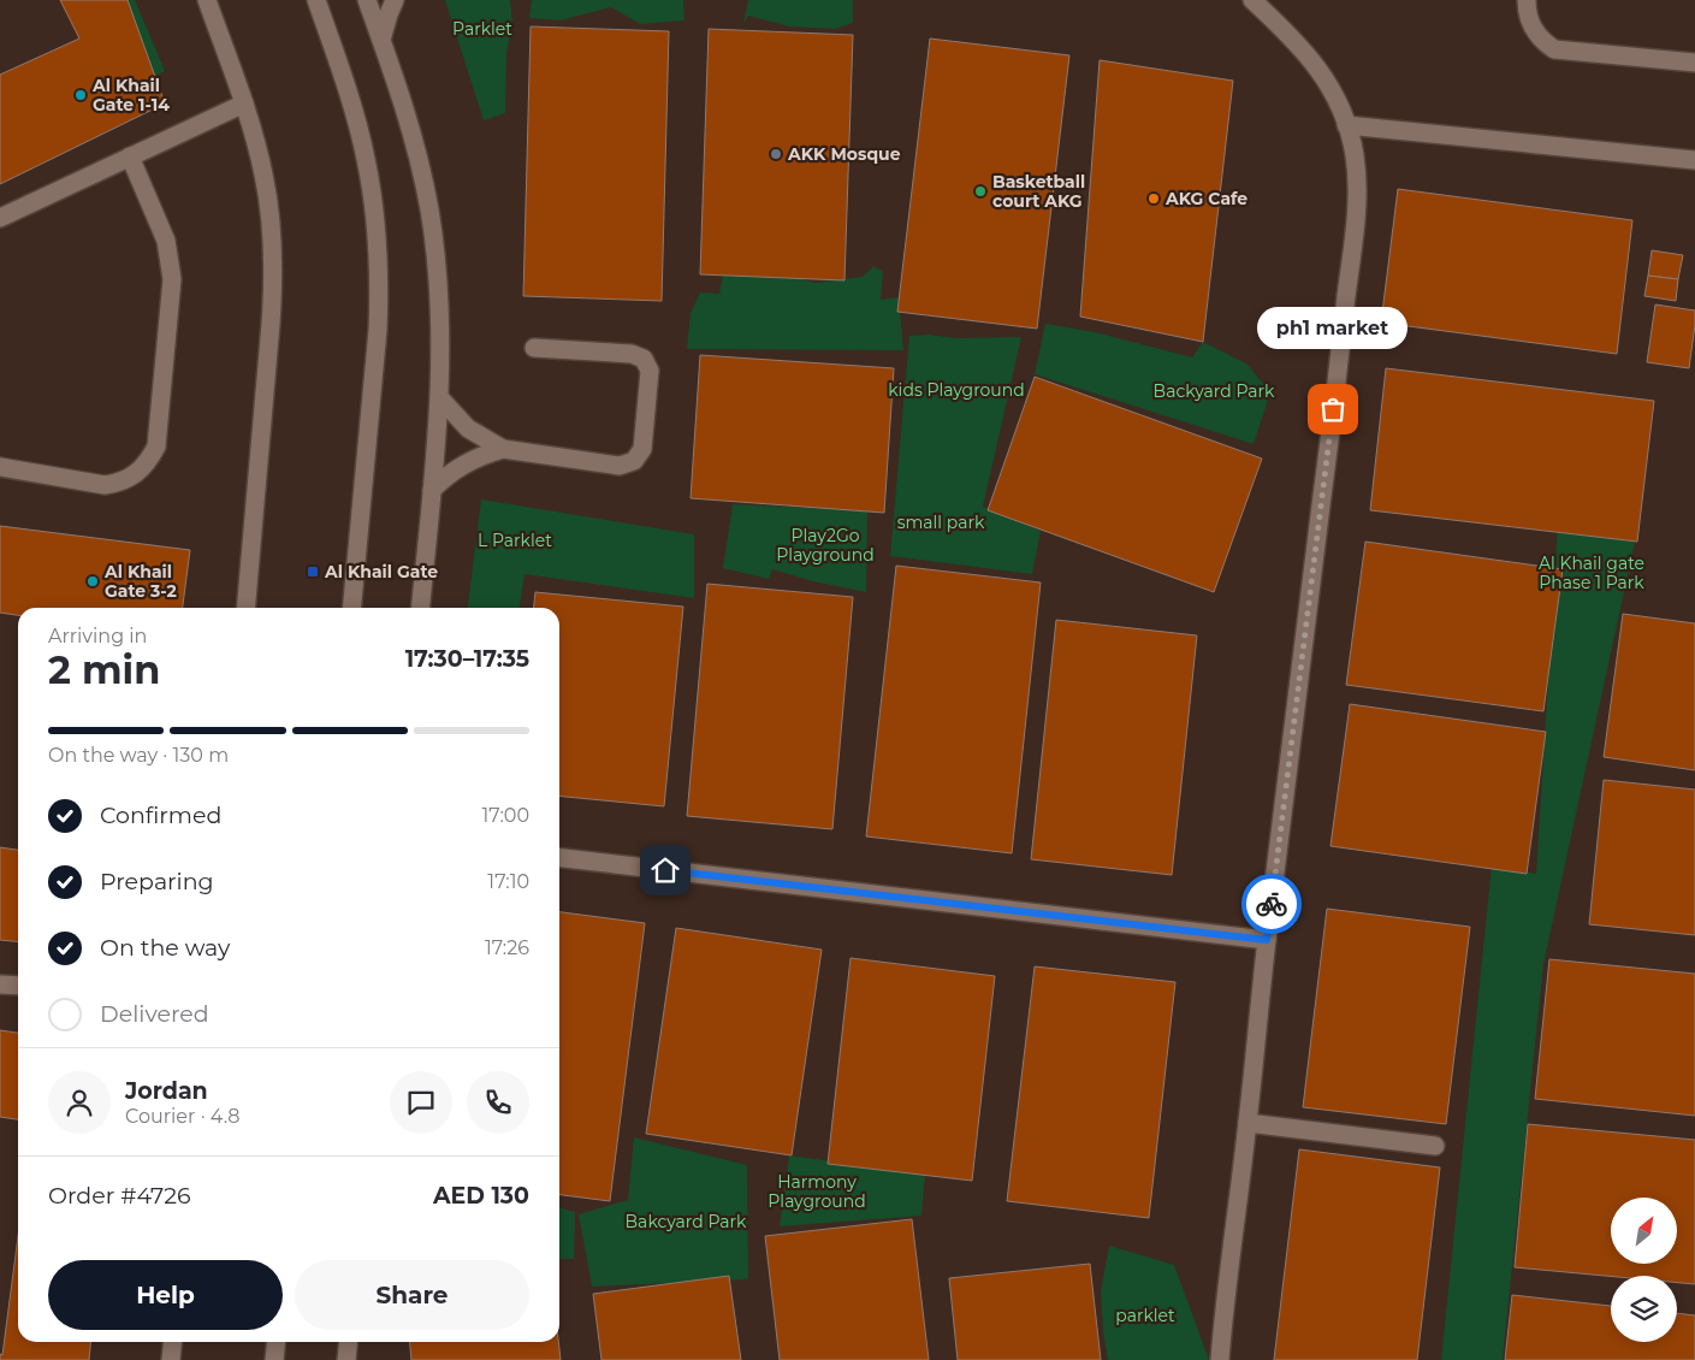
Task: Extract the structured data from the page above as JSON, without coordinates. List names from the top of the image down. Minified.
{"parks":["Parklet","kids Playground","Backyard Park","small park","Play2Go Playground","L Parklet","Al Khail gate Phase 1 Park","Harmony Playground","Bakcyard Park","parklet"],"places":{"other":["Al Khail Gate 1-14","AKK Mosque","Basketball court AKG","AKG Cafe","ph1 market","Al Khail Gate 3-2"],"transit":["Al Khail Gate"]},"north":"top right","page":{"bubble":"ph1 market","heading":["2 min","Arriving in","17:30–17:35"],"panel":["Jordan","Courier · 4.8","Order #4726","AED 130"],"bar":"On the way · 130 m","list":[["Confirmed","17:00"],["Preparing","17:10"],["On the way","17:26"],"Delivered"],"buttons":["Help","Share"]}}
